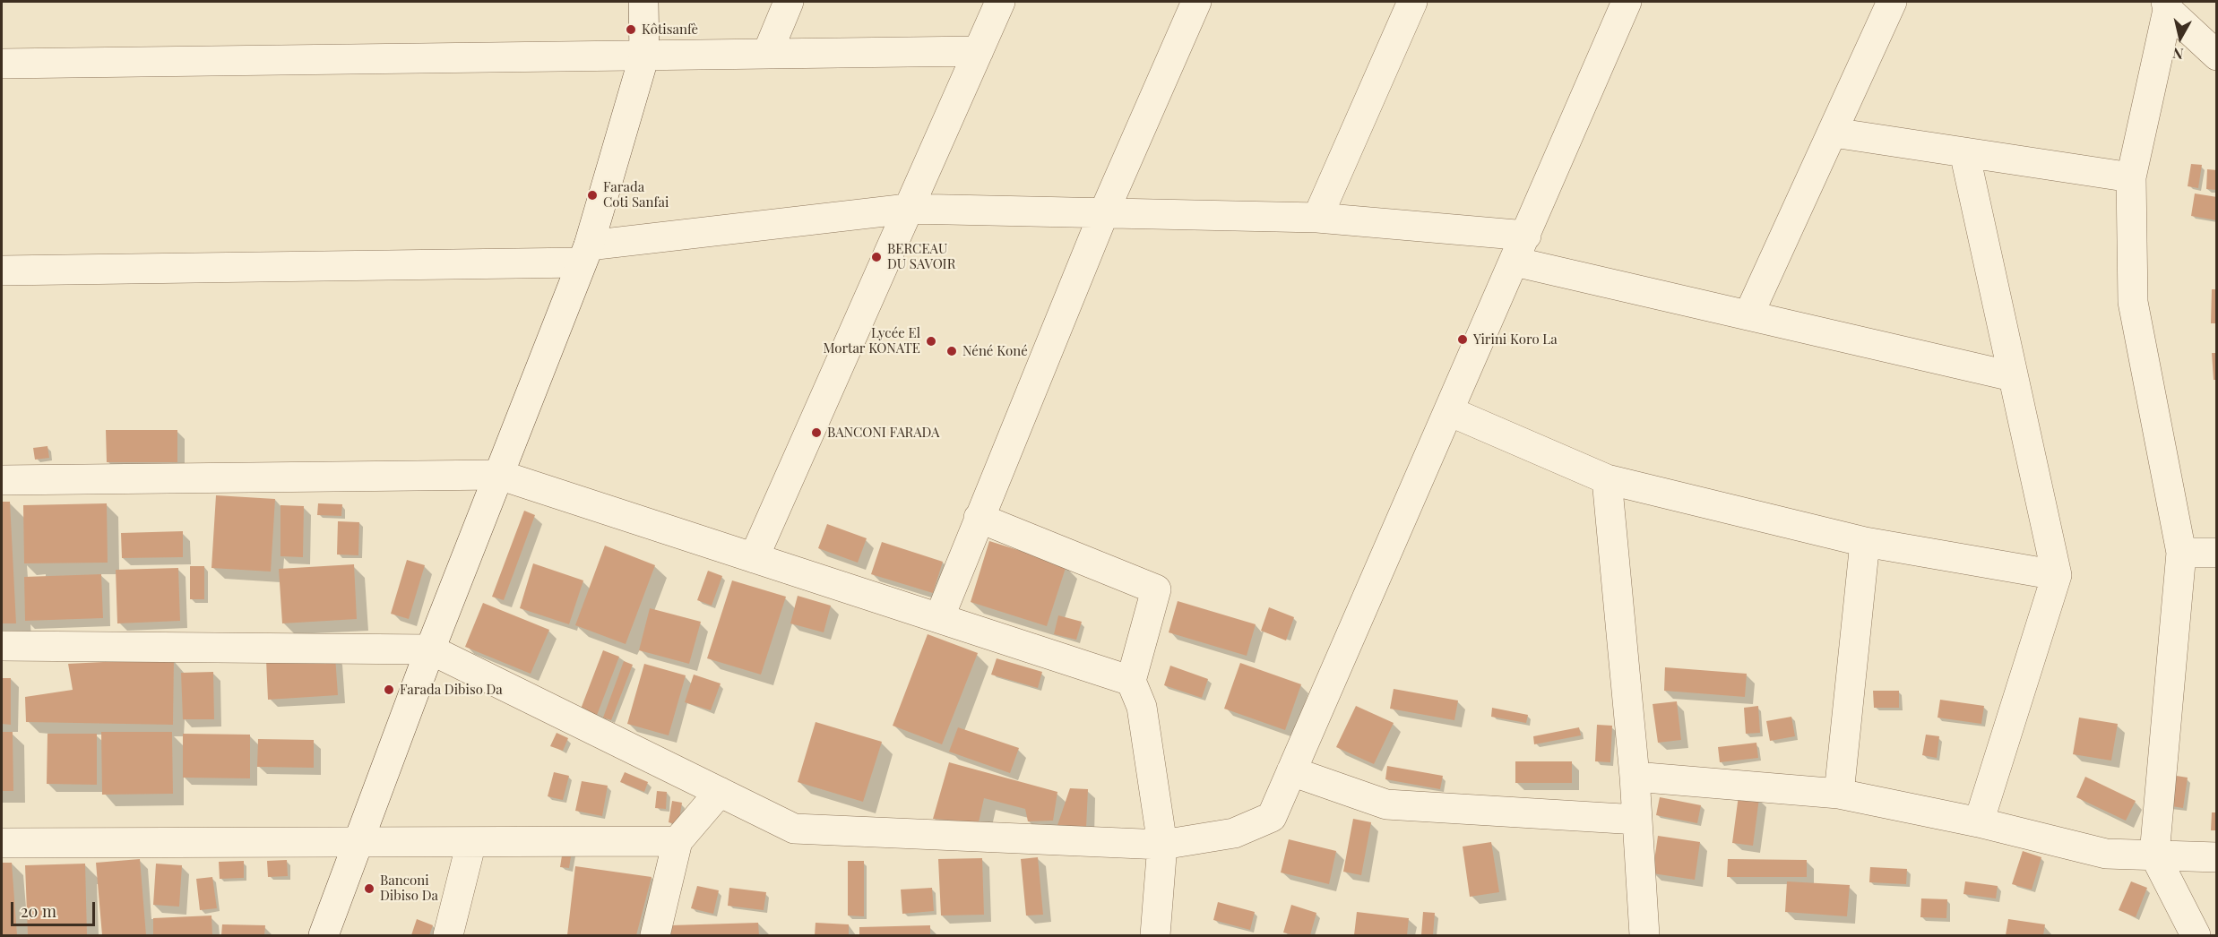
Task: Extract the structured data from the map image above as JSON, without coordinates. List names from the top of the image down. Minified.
{"places":["Kôtisanfè","Farada Coti Sanfai","BERCEAU DU SAVOIR","Yirini Koro La","Lycée El Mortar KONATE","Néné Koné","BANCONI FARADA","Farada Dibiso Da","Banconi Dibiso Da"],"scale_bar":"20 m","north":"bottom"}
